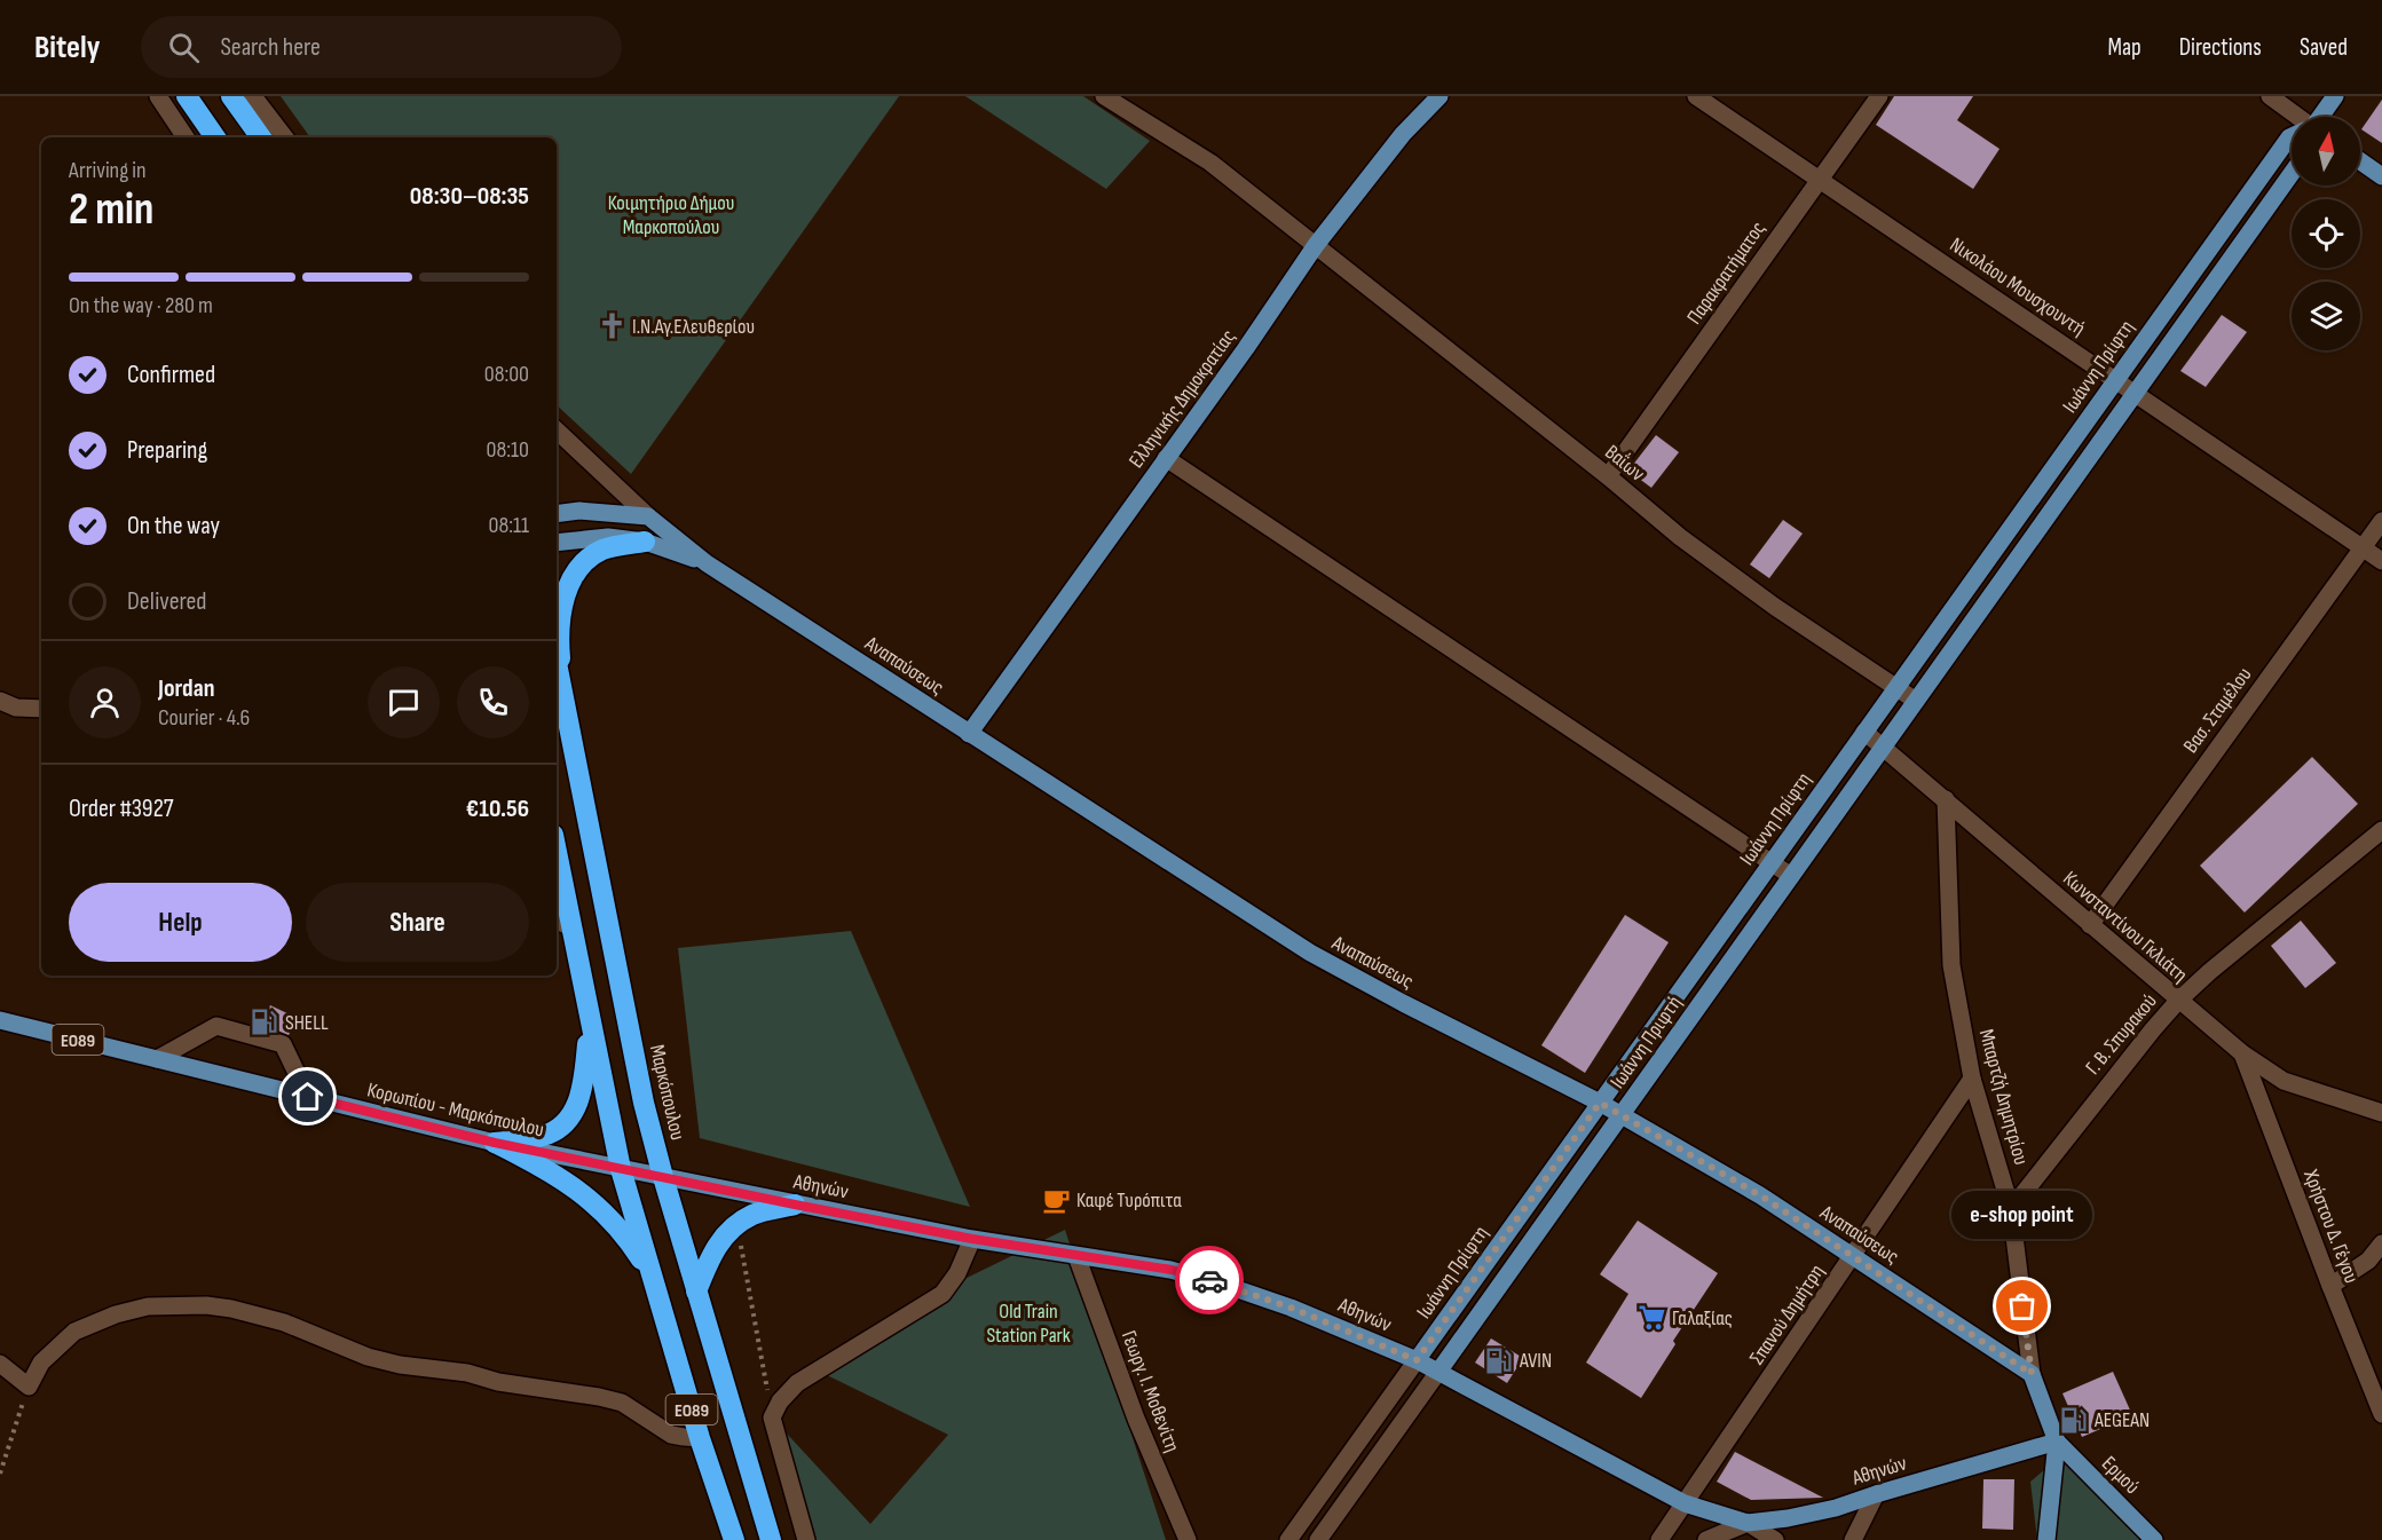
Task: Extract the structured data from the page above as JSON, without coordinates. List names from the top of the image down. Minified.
{"streets":{"highway":["ΕΟ89","Μαρκόπουλου"],"main road":["Ιωάννη Πρίφτη","Ελληνικής Δημοκρατίας","Αναπαύσεως","Ιωάννη Πριφτή","Μπαρτζή Δημητρίου","Κορωπίου - Μαρκόπουλου","Αθηνών","Ερμού"],"street":["Παρακρατήματος","Νικολάου Μουσχουντή","Βαΐων","Βασ. Σταμέλου","Κωνσταντίνου Γκλιάτη","Γ. Β. Σπυρακού","Χρήστου Δ. Γέγου","Σπανού Δημήτρη","Γεωργ. Ι. Μοθενίτη"]},"crossings":[["Παρακρατήματος","Νικολάου Μουσχουντή"],["Παρακρατήματος","Βαΐων"],["Νικολάου Μουσχουντή","Ιωάννη Πρίφτη"],["Νικολάου Μουσχουντή","Βασ. Σταμέλου"],["Ιωάννη Πρίφτη","Βαΐων"],["Ιωάννη Πρίφτη","Αναπαύσεως"],["Ιωάννη Πρίφτη","Κωνσταντίνου Γκλιάτη"],["Ιωάννη Πρίφτη","Αθηνών"],["Ελληνικής Δημοκρατίας","Βαΐων"],["Ελληνικής Δημοκρατίας","Αναπαύσεως"],["Αναπαύσεως","Ιωάννη Πριφτή"],["Αναπαύσεως","Μπαρτζή Δημητρίου"],["Αναπαύσεως","Σπανού Δημήτρη"],["Βασ. Σταμέλου","Κωνσταντίνου Γκλιάτη"],["Κωνσταντίνου Γκλιάτη","Γ. Β. Σπυρακού"],["Κωνσταντίνου Γκλιάτη","Μπαρτζή Δημητρίου"],["Κωνσταντίνου Γκλιάτη","Χρήστου Δ. Γέγου"],["Γ. Β. Σπυρακού","Μπαρτζή Δημητρίου"],["ΕΟ89","Κορωπίου - Μαρκόπουλου"],["Μαρκόπουλου","Κορωπίου - Μαρκόπουλου"],["Μαρκόπουλου","Αθηνών"],["Μπαρτζή Δημητρίου","Αθηνών"],["Μπαρτζή Δημητρίου","Σπανού Δημήτρη"],["Μπαρτζή Δημητρίου","Ερμού"],["Κορωπίου - Μαρκόπουλου","Αθηνών"],["Αθηνών","Σπανού Δημήτρη"],["Αθηνών","Γεωργ. Ι. Μοθενίτη"],["Αθηνών","Ερμού"]],"parks":["Κοιμητήριο Δήμου Μαρκοπούλου","Old Train Station Park"],"places":{"church":["Ι.Ν.Αγ.Ελευθερίου"],"fuel station":["SHELL","AVIN","AEGEAN"],"cafe":["Καφέ Τυρóπιτα"],"other":["e-shop point"],"supermarket":["Γαλαξίας"]},"north":"top","page":{"header":"Bitely","search":"Search here","nav":["Map","Directions","Saved"],"heading":["2 min","Arriving in","08:30–08:35"],"panel":["Jordan","Courier · 4.6","Order #3927","€10.56"],"bar":"On the way · 280 m","list":[["Confirmed","08:00"],["Preparing","08:10"],["On the way","08:11"],"Delivered"],"buttons":["Help","Share"],"bubble":"e-shop point"}}
